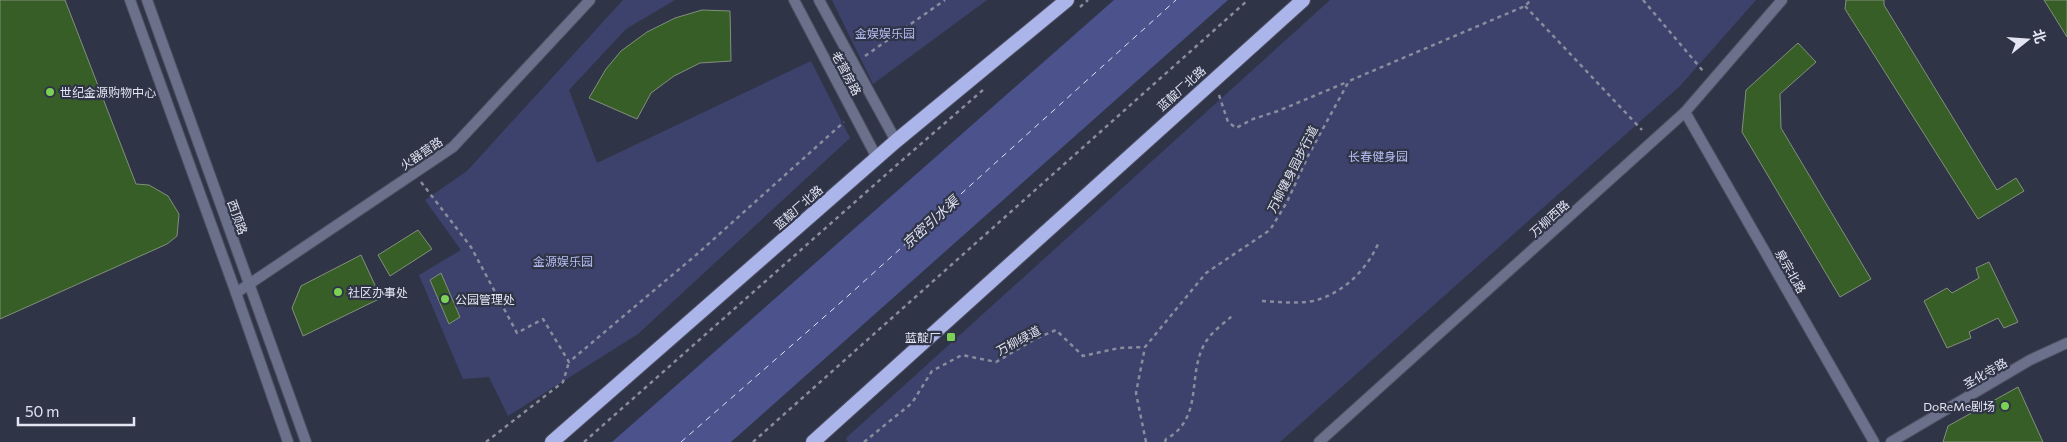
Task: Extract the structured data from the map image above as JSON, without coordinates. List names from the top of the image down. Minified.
{"streets":{"highway":["蓝靛厂北路"],"street":["老营房路","火器营路","西顶路","万柳西路","泉宗北路","圣化寺路"],"path":["万柳健身园步行道","万柳绿道"]},"crossings":[["老营房路","蓝靛厂北路"],["火器营路","西顶路"],["万柳健身园步行道","万柳绿道"],["万柳西路","泉宗北路"]],"water":["京密引水渠"],"parks":["金娱娱乐园","长春健身园","金源娱乐园"],"places":{"other":["世纪金源购物中心","社区办事处","公园管理处","DoReMe剧场"],"transit":["蓝靛厂"]},"scale_bar":"50 m","north":"right"}
